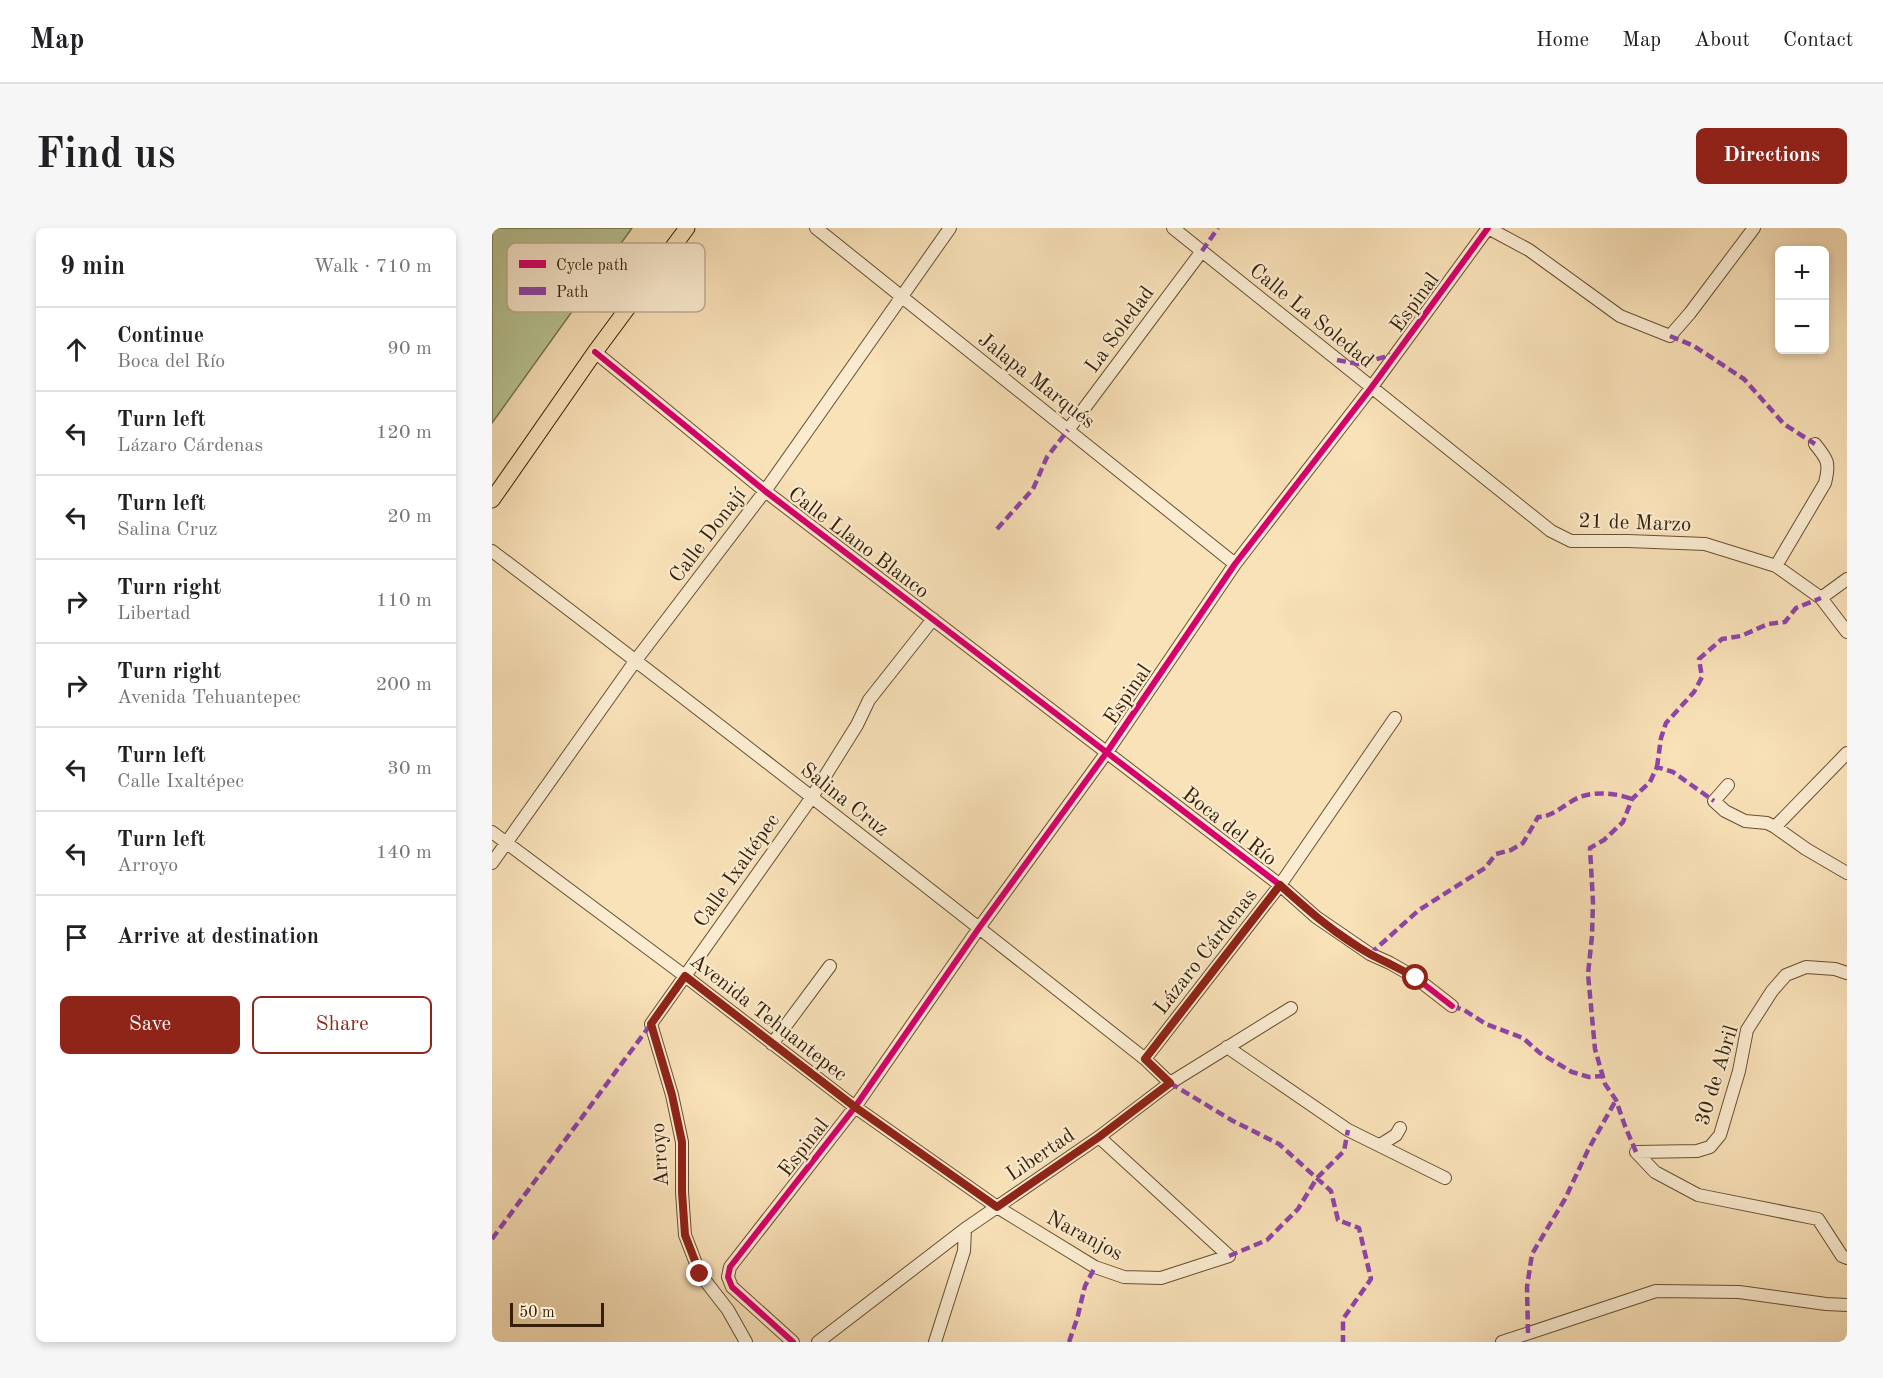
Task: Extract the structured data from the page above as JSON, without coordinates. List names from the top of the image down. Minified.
{"streets":{"street":["Espinal","Calle La Soledad","La Soledad","Jalapa Marqués","21 de Marzo","Calle Donají","Calle Llano Blanco","Salina Cruz","Boca del Río","Calle Ixaltépec","Lázaro Cárdenas","Avenida Tehuantepec","30 de Abril","Libertad","Arroyo","Naranjos"]},"crossings":[["Espinal","Calle La Soledad"],["Espinal","Jalapa Marqués"],["Espinal","21 de Marzo"],["Espinal","Calle Llano Blanco"],["Espinal","Salina Cruz"],["Espinal","Boca del Río"],["Espinal","Avenida Tehuantepec"],["Calle La Soledad","La Soledad"],["Calle La Soledad","21 de Marzo"],["La Soledad","Jalapa Marqués"],["Jalapa Marqués","Calle Donají"],["Calle Donají","Calle Llano Blanco"],["Calle Donají","Salina Cruz"],["Calle Donají","Avenida Tehuantepec"],["Calle Llano Blanco","Boca del Río"],["Calle Llano Blanco","Calle Ixaltépec"],["Salina Cruz","Calle Ixaltépec"],["Salina Cruz","Lázaro Cárdenas"],["Salina Cruz","Libertad"],["Boca del Río","Lázaro Cárdenas"],["Calle Ixaltépec","Avenida Tehuantepec"],["Calle Ixaltépec","Arroyo"],["Avenida Tehuantepec","Libertad"],["Avenida Tehuantepec","Naranjos"],["Libertad","Naranjos"]],"legend":["Cycle path","Path"],"scale_bar":"50 m","page":{"header":"Map","nav":["Home","Map","About","Contact"],"buttons":["Directions",["Save","Share"]],"title":"Find us","heading":["9 min","Walk · 710 m"],"map_buttons":["+","−"],"list":[["Continue","Boca del Río","90 m"],["Turn left","Lázaro Cárdenas","120 m"],["Turn left","Salina Cruz","20 m"],["Turn right","Libertad","110 m"],["Turn right","Avenida Tehuantepec","200 m"],["Turn left","Calle Ixaltépec","30 m"],["Turn left","Arroyo","140 m"],"Arrive at destination"],"scale":"50 m"}}
